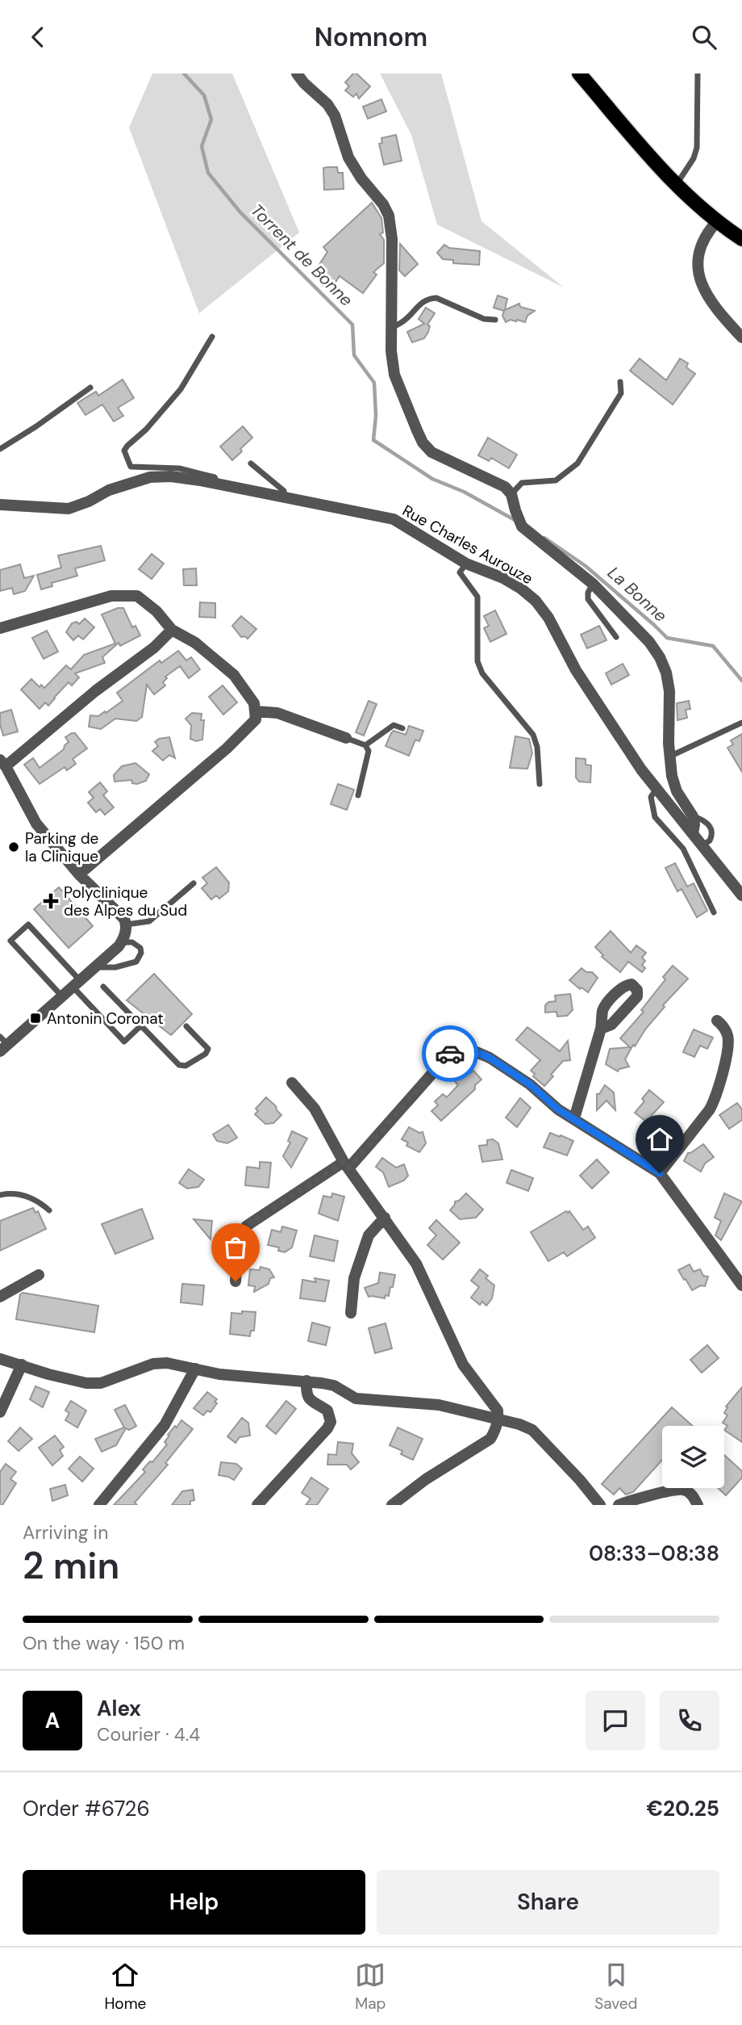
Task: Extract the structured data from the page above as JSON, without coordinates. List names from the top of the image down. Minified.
{"streets":{"street":["Rue Charles Aurouze"]},"water":["Torrent de Bonne","La Bonne"],"places":{"other":["Parking de la Clinique"],"health":["Polyclinique des Alpes du Sud"],"transit":["Antonin Coronat"]},"page":{"header":"Nomnom","heading":["2 min","Arriving in","08:33–08:38"],"panel":["Alex","Courier · 4.4","Order #6726","€20.25"],"bar":"On the way · 150 m","round":"A","buttons":["Help","Share"],"tabs":["Home","Map","Saved"]}}
